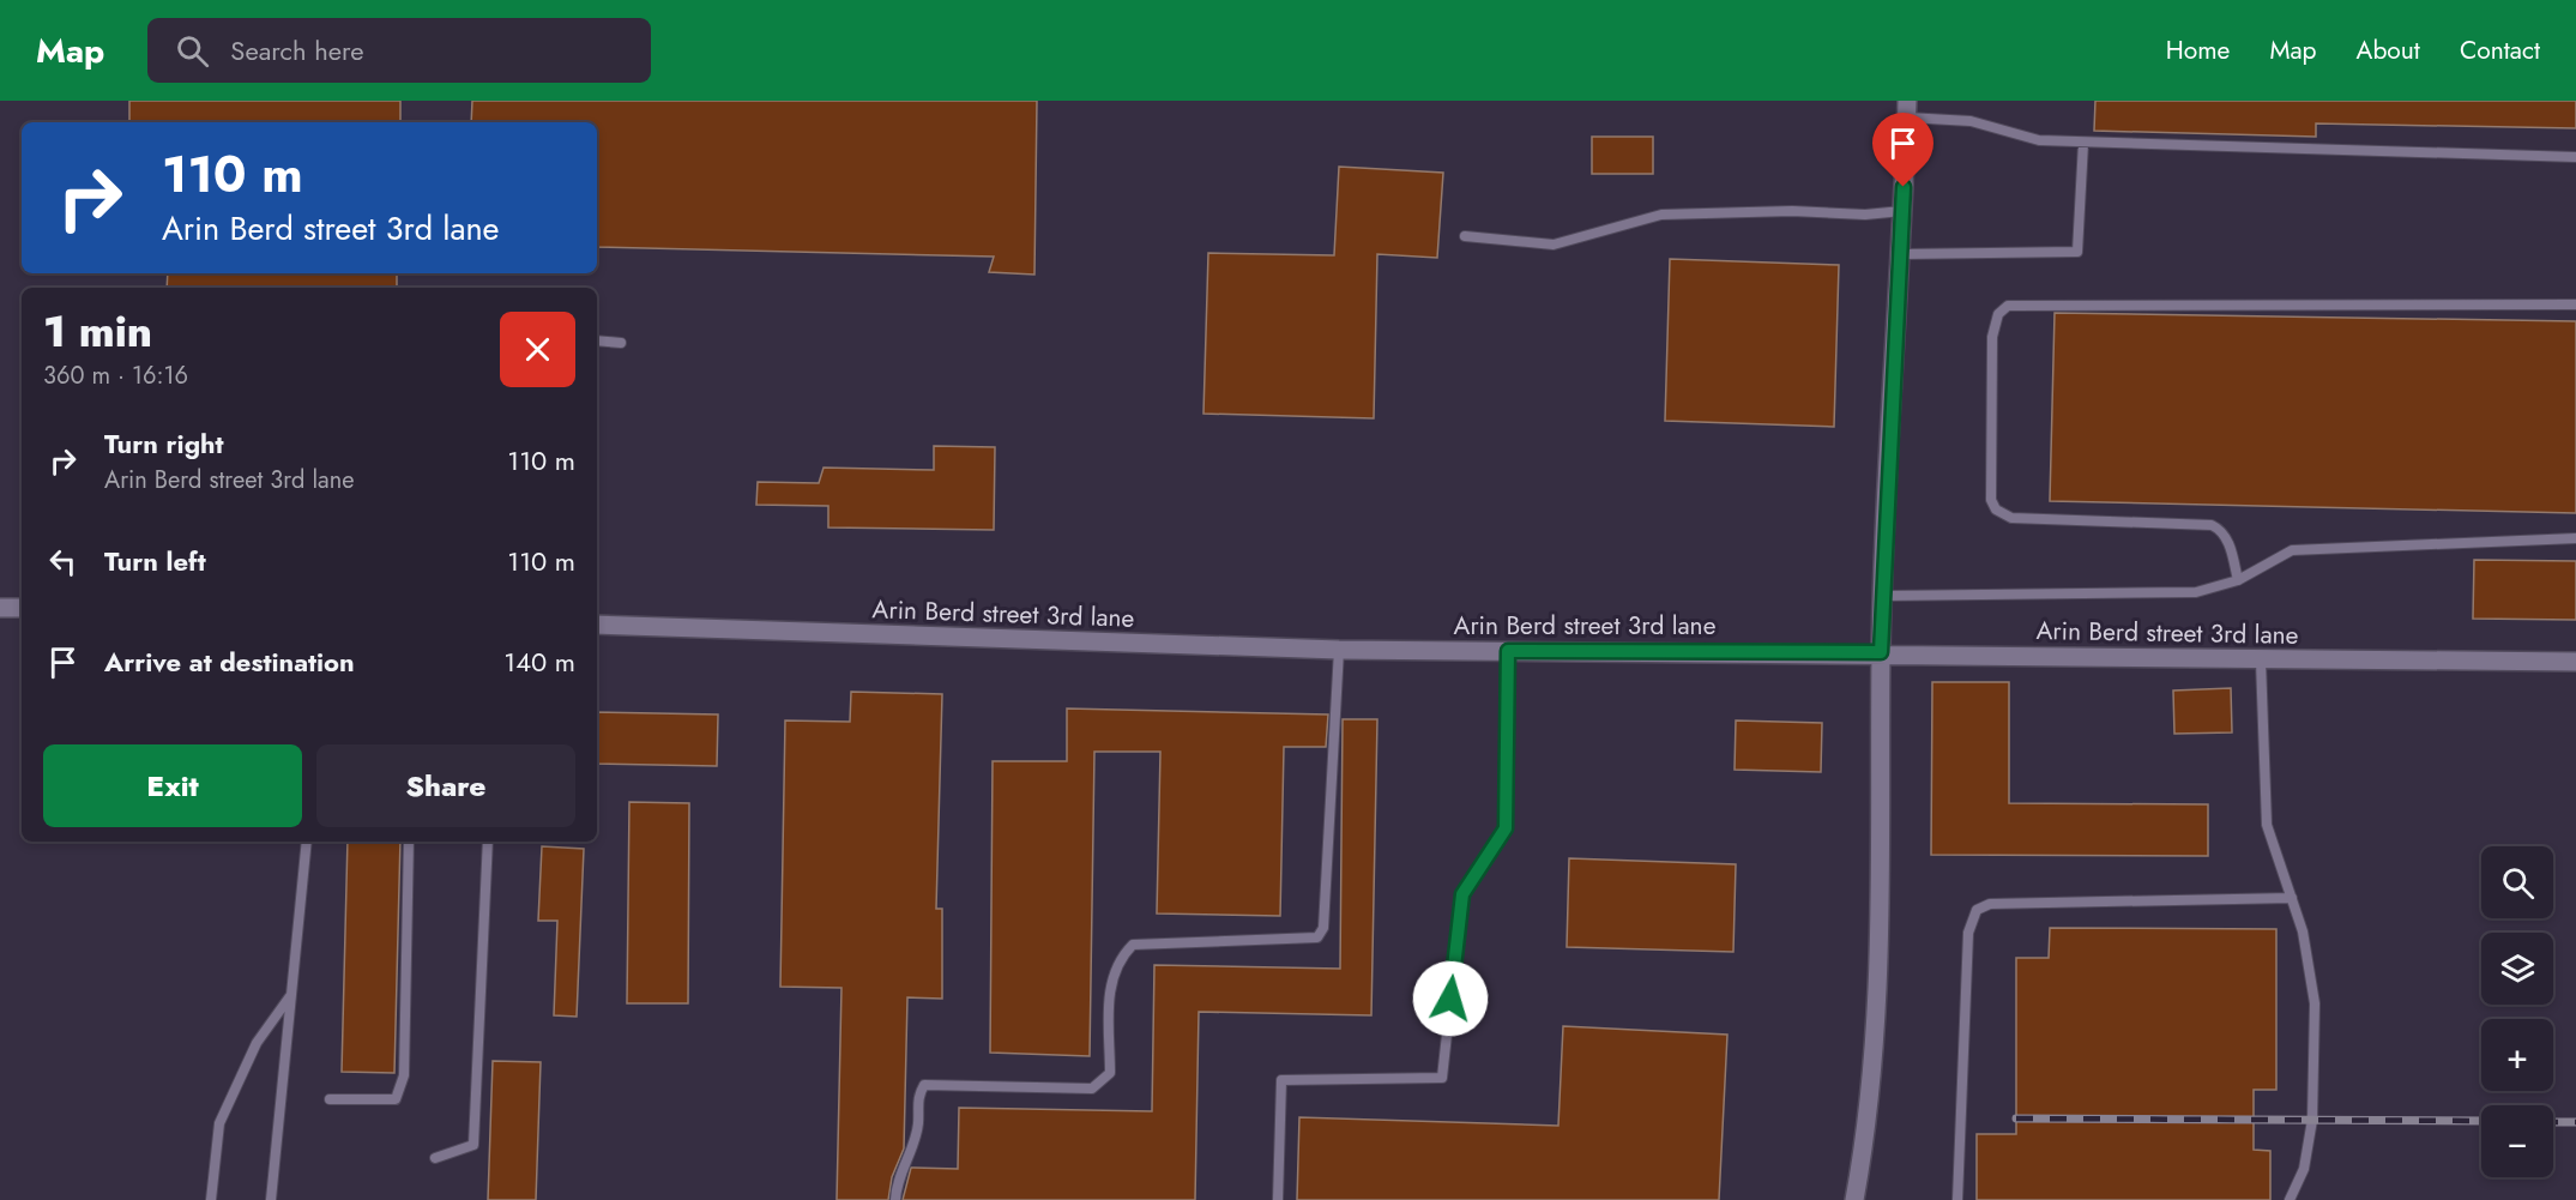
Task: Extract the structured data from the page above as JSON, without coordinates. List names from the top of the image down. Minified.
{"streets":{"street":["Arin Berd street 3rd lane"]},"page":{"header":"Map","search":"Search here","nav":["Home","Map","About","Contact"],"turn":["110 m","Arin Berd street 3rd lane"],"heading":["1 min","360 m · 16:16"],"list":[{"name":"Turn right","note":"Arin Berd street 3rd lane","value":"110 m"},{"name":"Turn left","value":"110 m"},{"name":"Arrive at destination","value":"140 m"}],"buttons":["Exit","Share"],"map_buttons":["+","−"]}}
